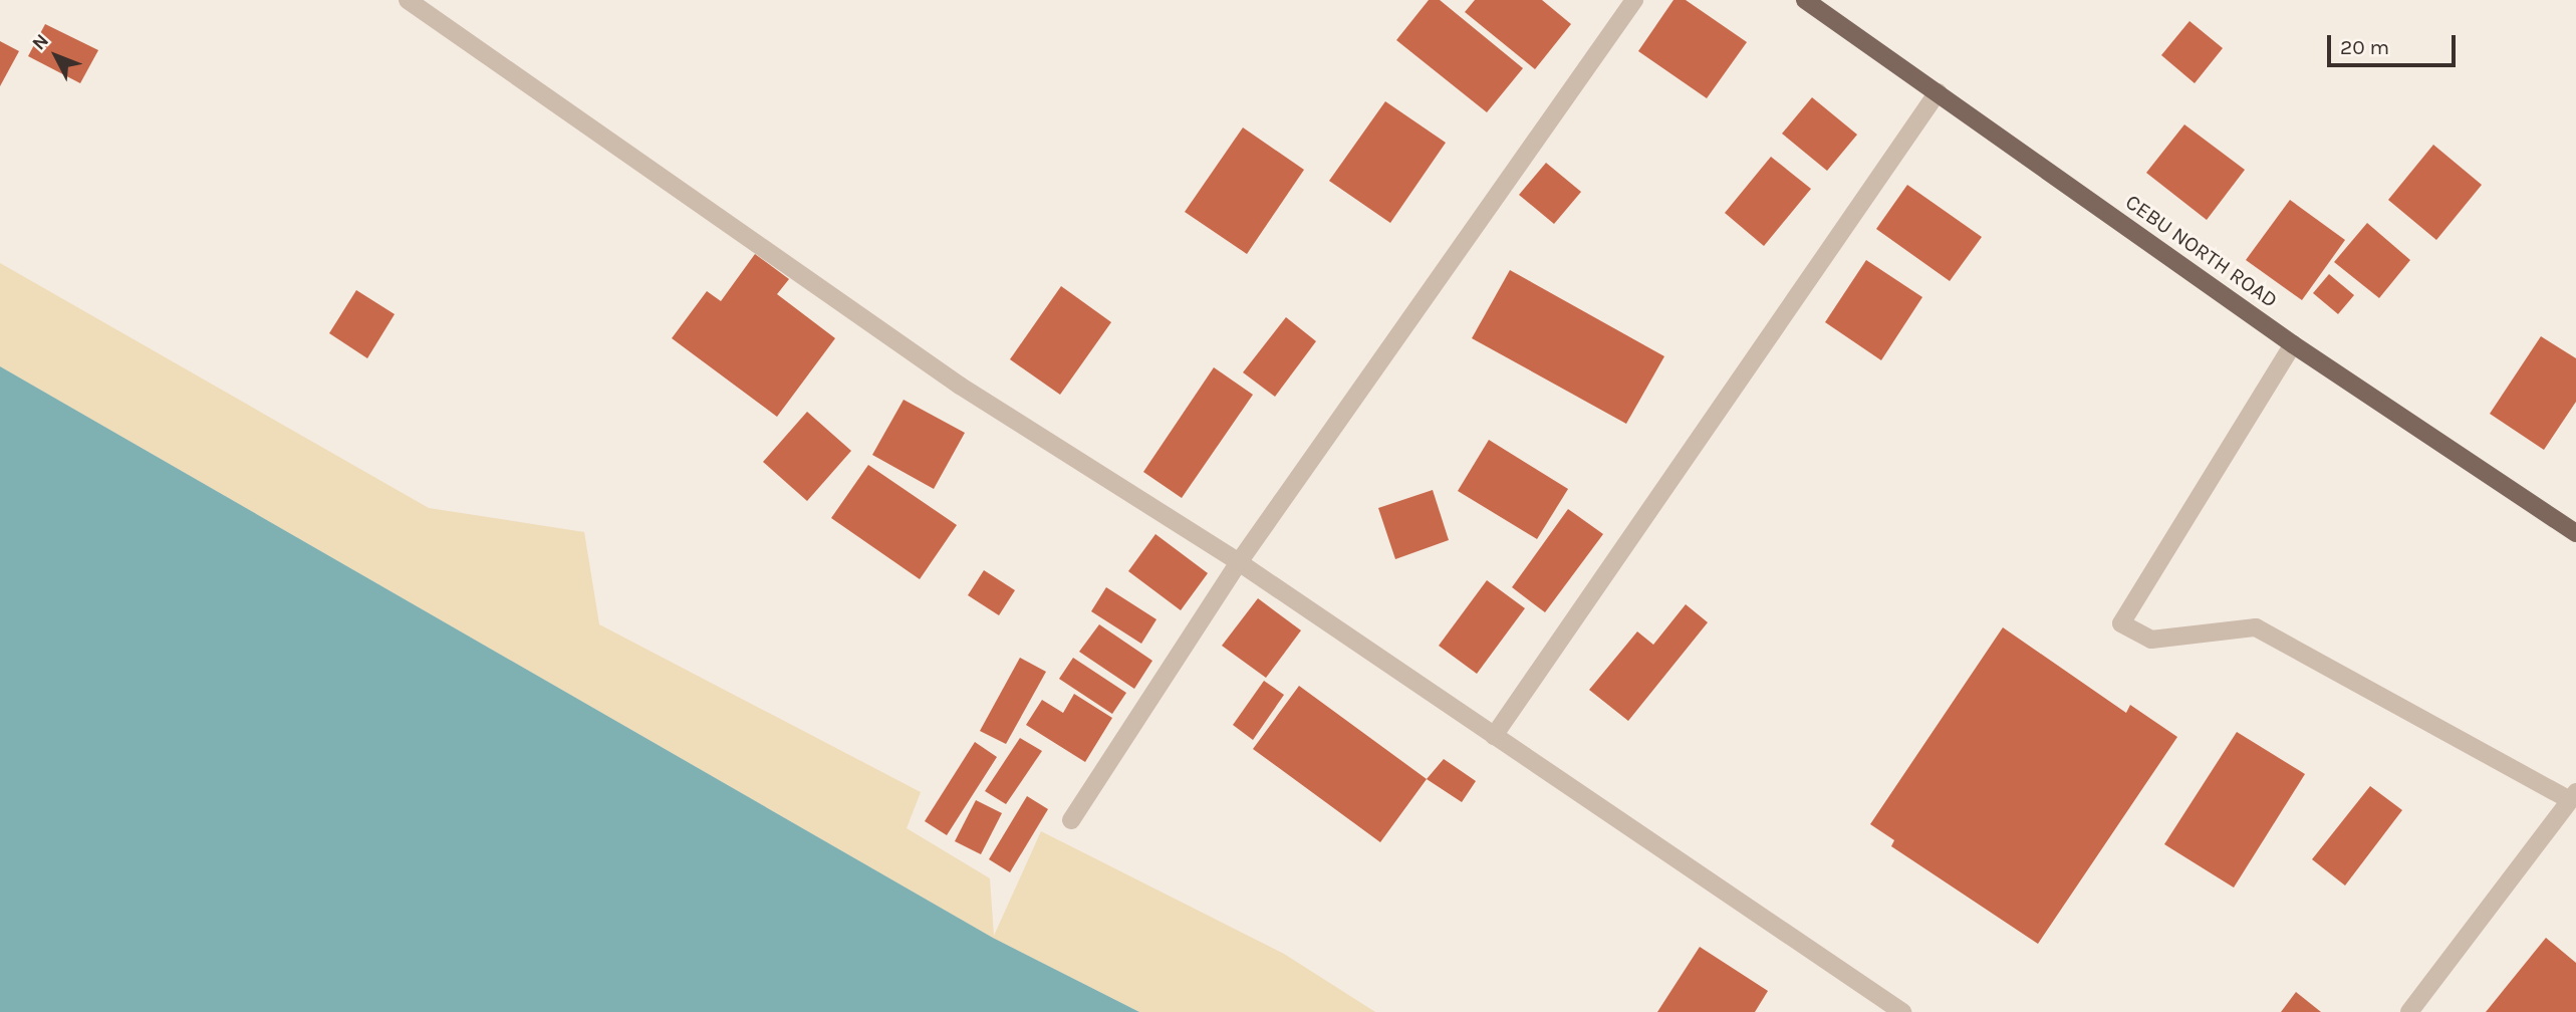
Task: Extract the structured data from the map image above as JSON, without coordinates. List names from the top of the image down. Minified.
{"streets":{"main road":["CEBU NORTH ROAD"]},"scale_bar":"20 m","north":"top left"}
